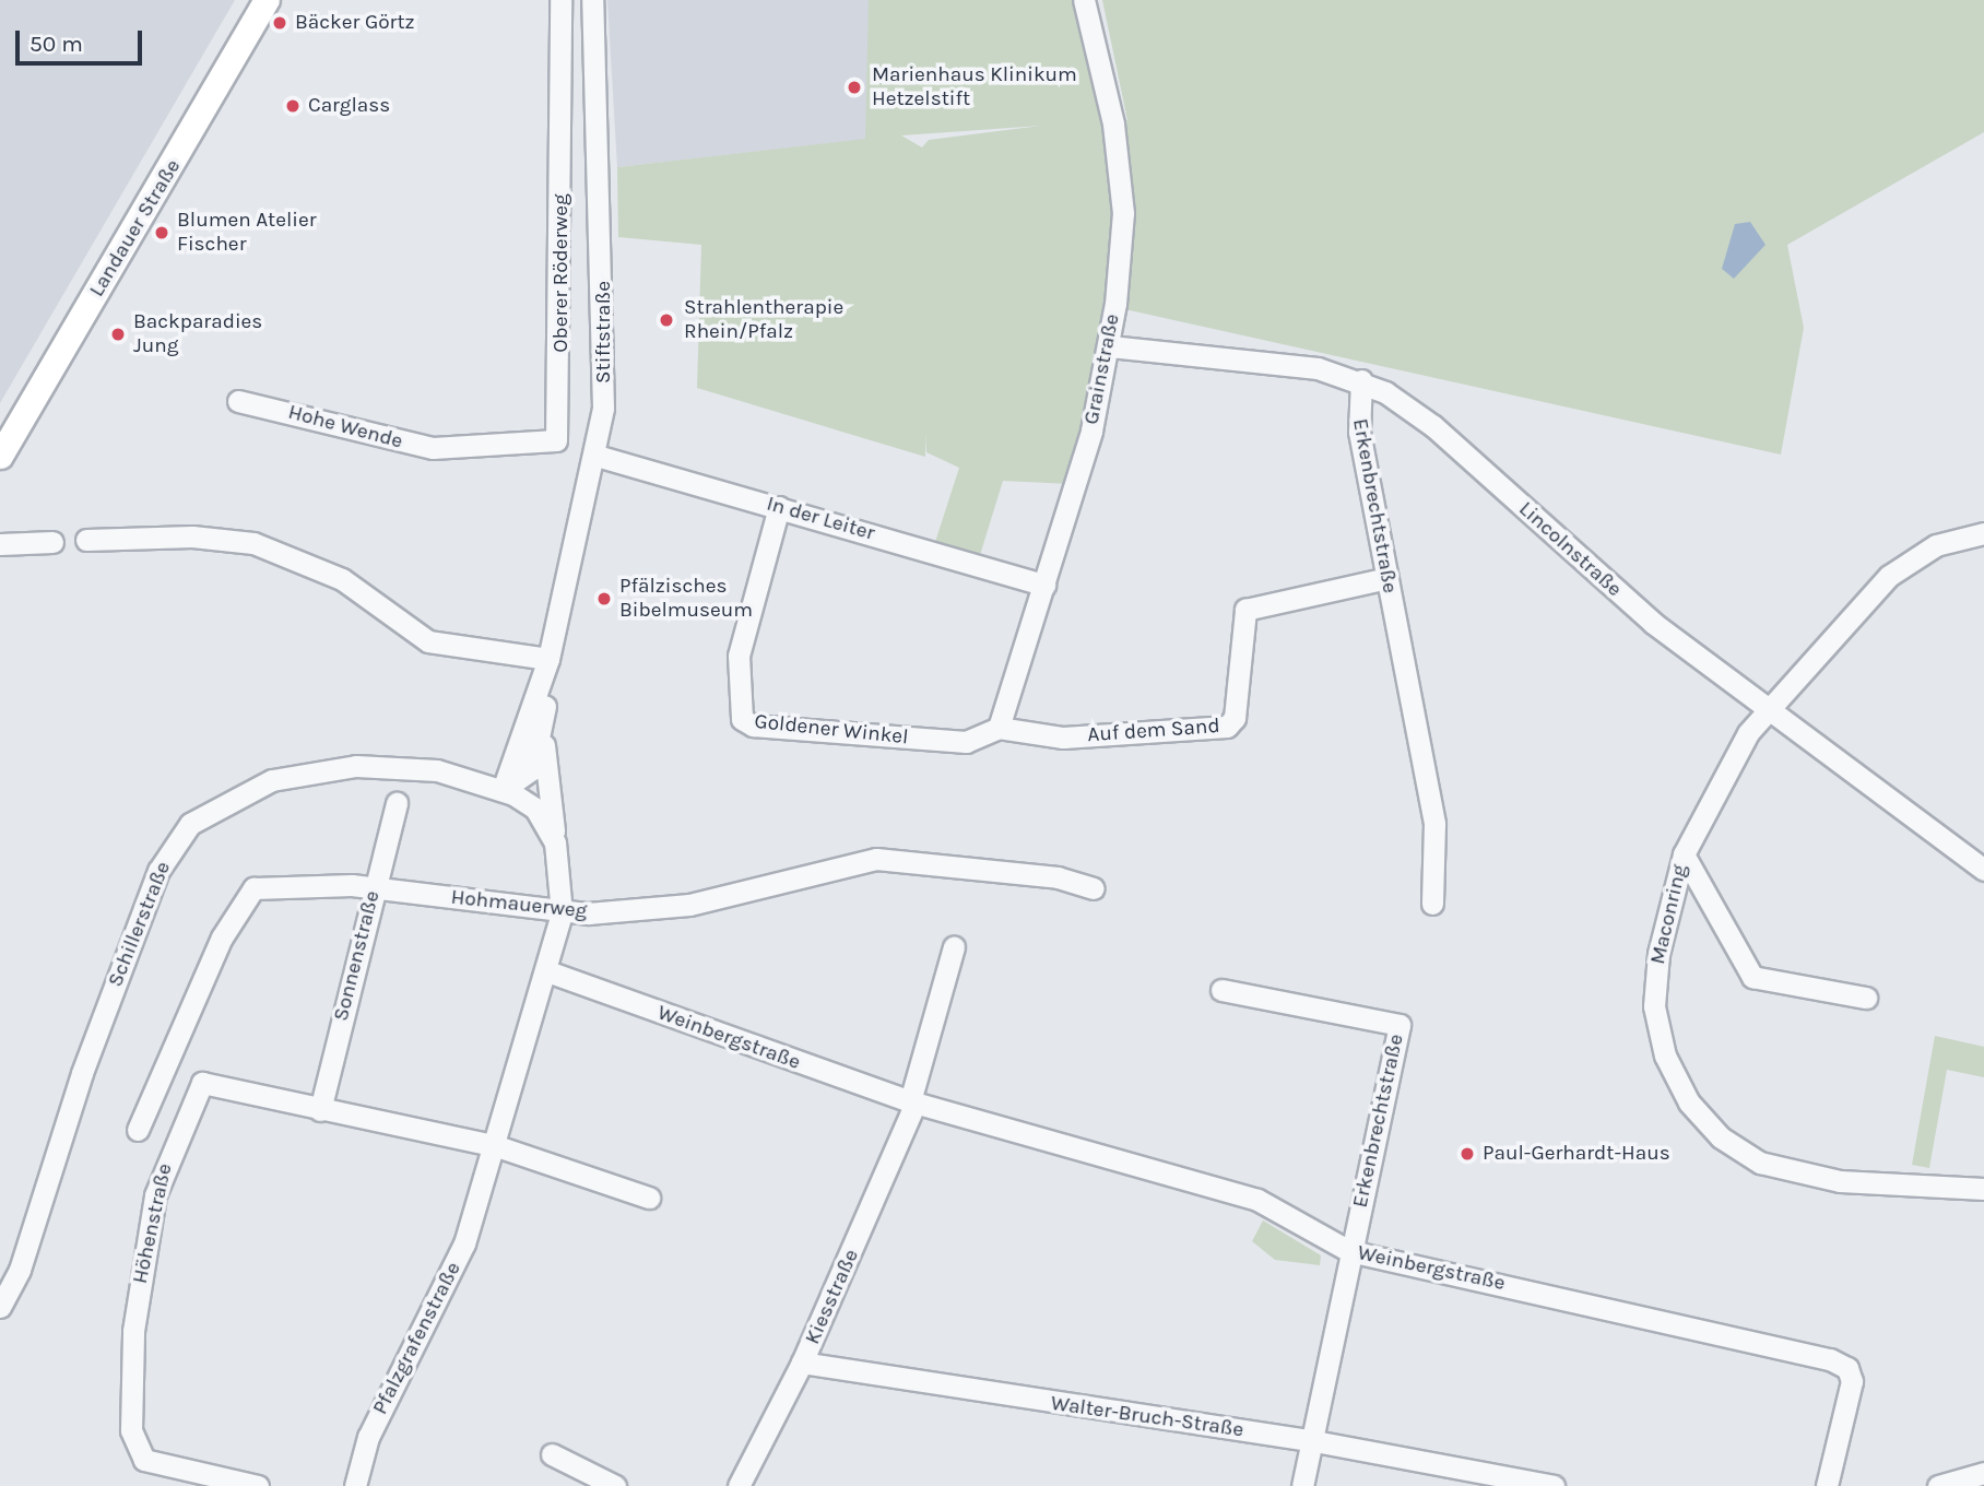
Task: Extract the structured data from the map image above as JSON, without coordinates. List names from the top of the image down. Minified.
{"streets":{"main road":["Landauer Straße"],"street":["Oberer Röderweg","Stiftstraße","Grainstraße","Hohe Wende","Erkenbrechtstraße","In der Leiter","Lincolnstraße","Goldener Winkel","Auf dem Sand","Hohmauerweg","Maconring","Schillerstraße","Sonnenstraße","Weinbergstraße","Höhenstraße","Kiesstraße","Pfalzgrafenstraße","Walter-Bruch-Straße"]},"crossings":[["Oberer Röderweg","Hohe Wende"],["Stiftstraße","In der Leiter"],["Stiftstraße","Schillerstraße"],["Grainstraße","In der Leiter"],["Grainstraße","Lincolnstraße"],["Grainstraße","Goldener Winkel"],["Grainstraße","Auf dem Sand"],["Erkenbrechtstraße","Lincolnstraße"],["Erkenbrechtstraße","Auf dem Sand"],["Erkenbrechtstraße","Weinbergstraße"],["Erkenbrechtstraße","Walter-Bruch-Straße"],["In der Leiter","Goldener Winkel"],["Lincolnstraße","Maconring"],["Goldener Winkel","Auf dem Sand"],["Hohmauerweg","Schillerstraße"],["Hohmauerweg","Sonnenstraße"],["Hohmauerweg","Pfalzgrafenstraße"],["Schillerstraße","Pfalzgrafenstraße"],["Sonnenstraße","Höhenstraße"],["Weinbergstraße","Kiesstraße"],["Weinbergstraße","Pfalzgrafenstraße"],["Höhenstraße","Pfalzgrafenstraße"],["Kiesstraße","Walter-Bruch-Straße"]],"places":["Bäcker Görtz","Marienhaus Klinikum Hetzelstift","Carglass","Blumen Atelier Fischer","Strahlentherapie Rhein/Pfalz","Backparadies Jung","Pfälzisches Bibelmuseum","Paul-Gerhardt-Haus"],"scale_bar":"50 m"}
